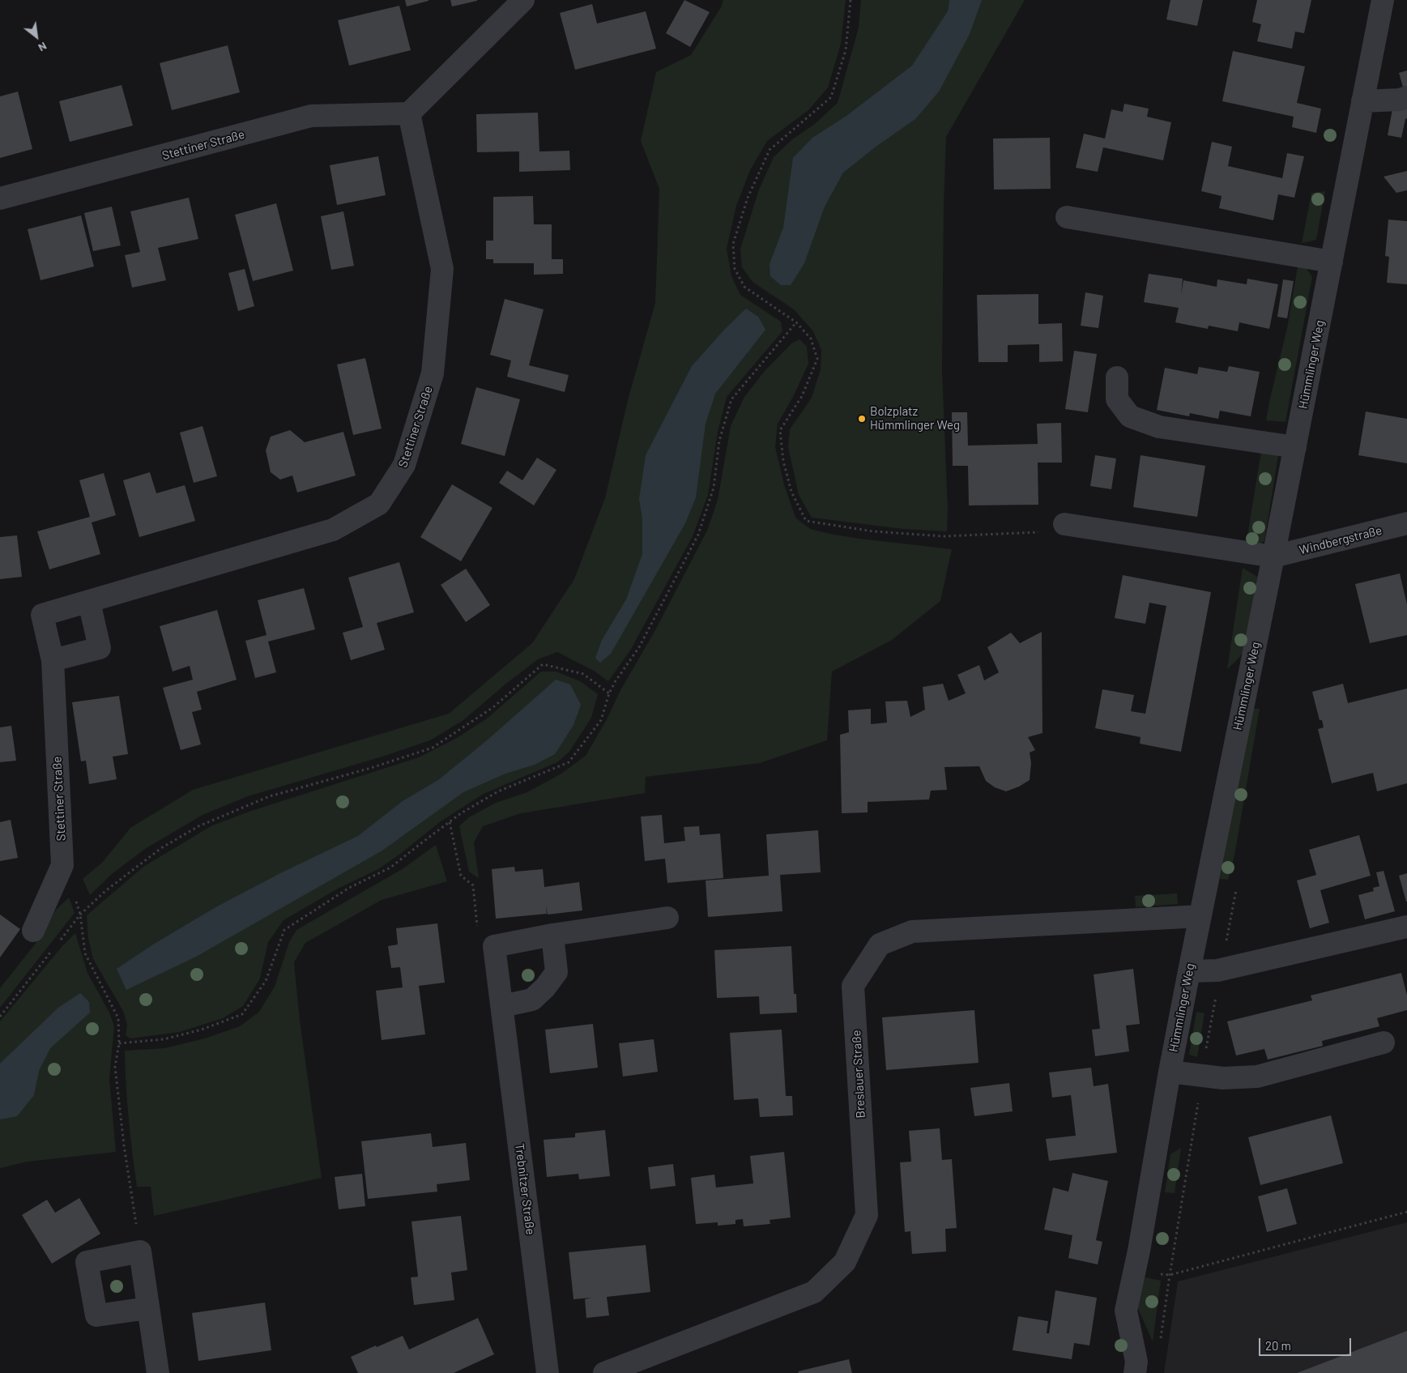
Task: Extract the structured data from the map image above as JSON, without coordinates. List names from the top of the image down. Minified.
{"streets":{"street":["Stettiner Straße","Hümmlinger Weg","Windbergstraße","Breslauer Straße","Trebnitzer Straße"]},"crossings":[["Hümmlinger Weg","Windbergstraße"],["Hümmlinger Weg","Breslauer Straße"]],"places":["Bolzplatz Hümmlinger Weg"],"scale_bar":"20 m","north":"bottom right"}
